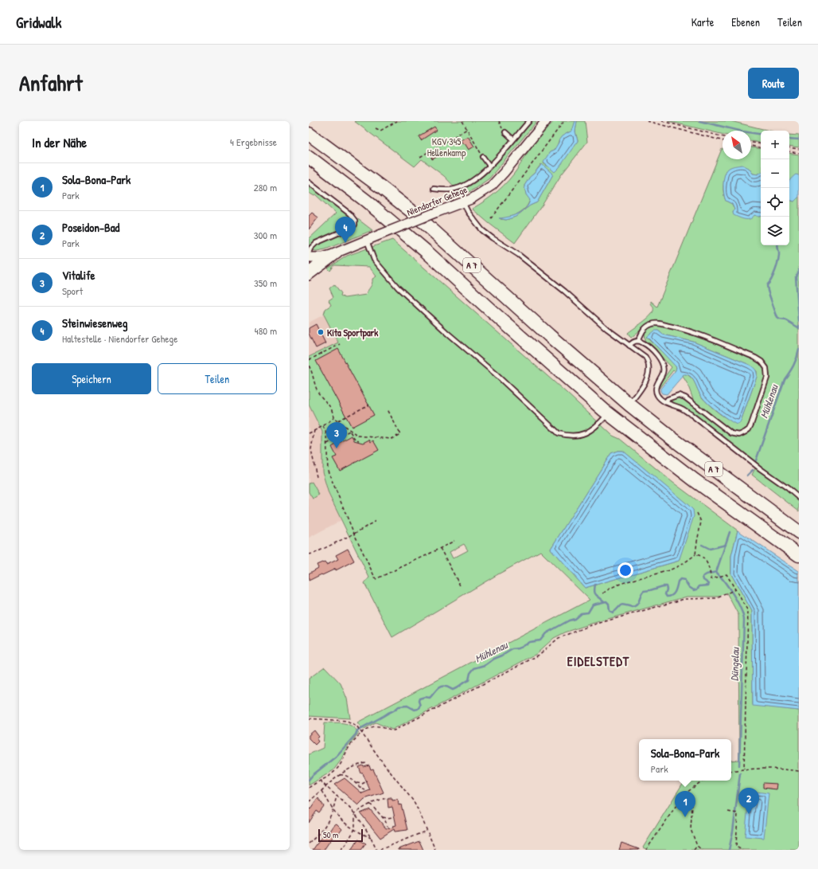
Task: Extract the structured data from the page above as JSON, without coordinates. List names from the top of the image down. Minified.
{"streets":{"highway":["A 7"],"street":["Niendorfer Gehege"]},"districts":["EIDELSTEDT"],"water":["Mühlenau","Düngelau"],"parks":["KGV 345 Hellenkamp"],"places":["Kita Sportpark"],"scale_bar":"50 m","north":"top left","page":{"header":"Gridwalk","nav":["Karte","Ebenen","Teilen"],"title":"Anfahrt","buttons":["Route",["Speichern","Teilen"]],"heading":["In der Nähe","4 Ergebnisse"],"map_buttons":["+","−"],"list":[{"mark":"1","name":"Sola-Bona-Park","note":"Park","value":"280 m"},{"mark":"2","name":"Poseidon-Bad","note":"Park","value":"300 m"},{"mark":"3","name":"Vitalife","note":"Sport","value":"350 m"},{"mark":"4","name":"Steinwiesenweg","note":"Haltestelle · Niendorfer Gehege","value":"480 m"}],"pins":["4","3","2","1"],"popup":["Sola-Bona-Park","Park"],"scale":"50 m"}}
